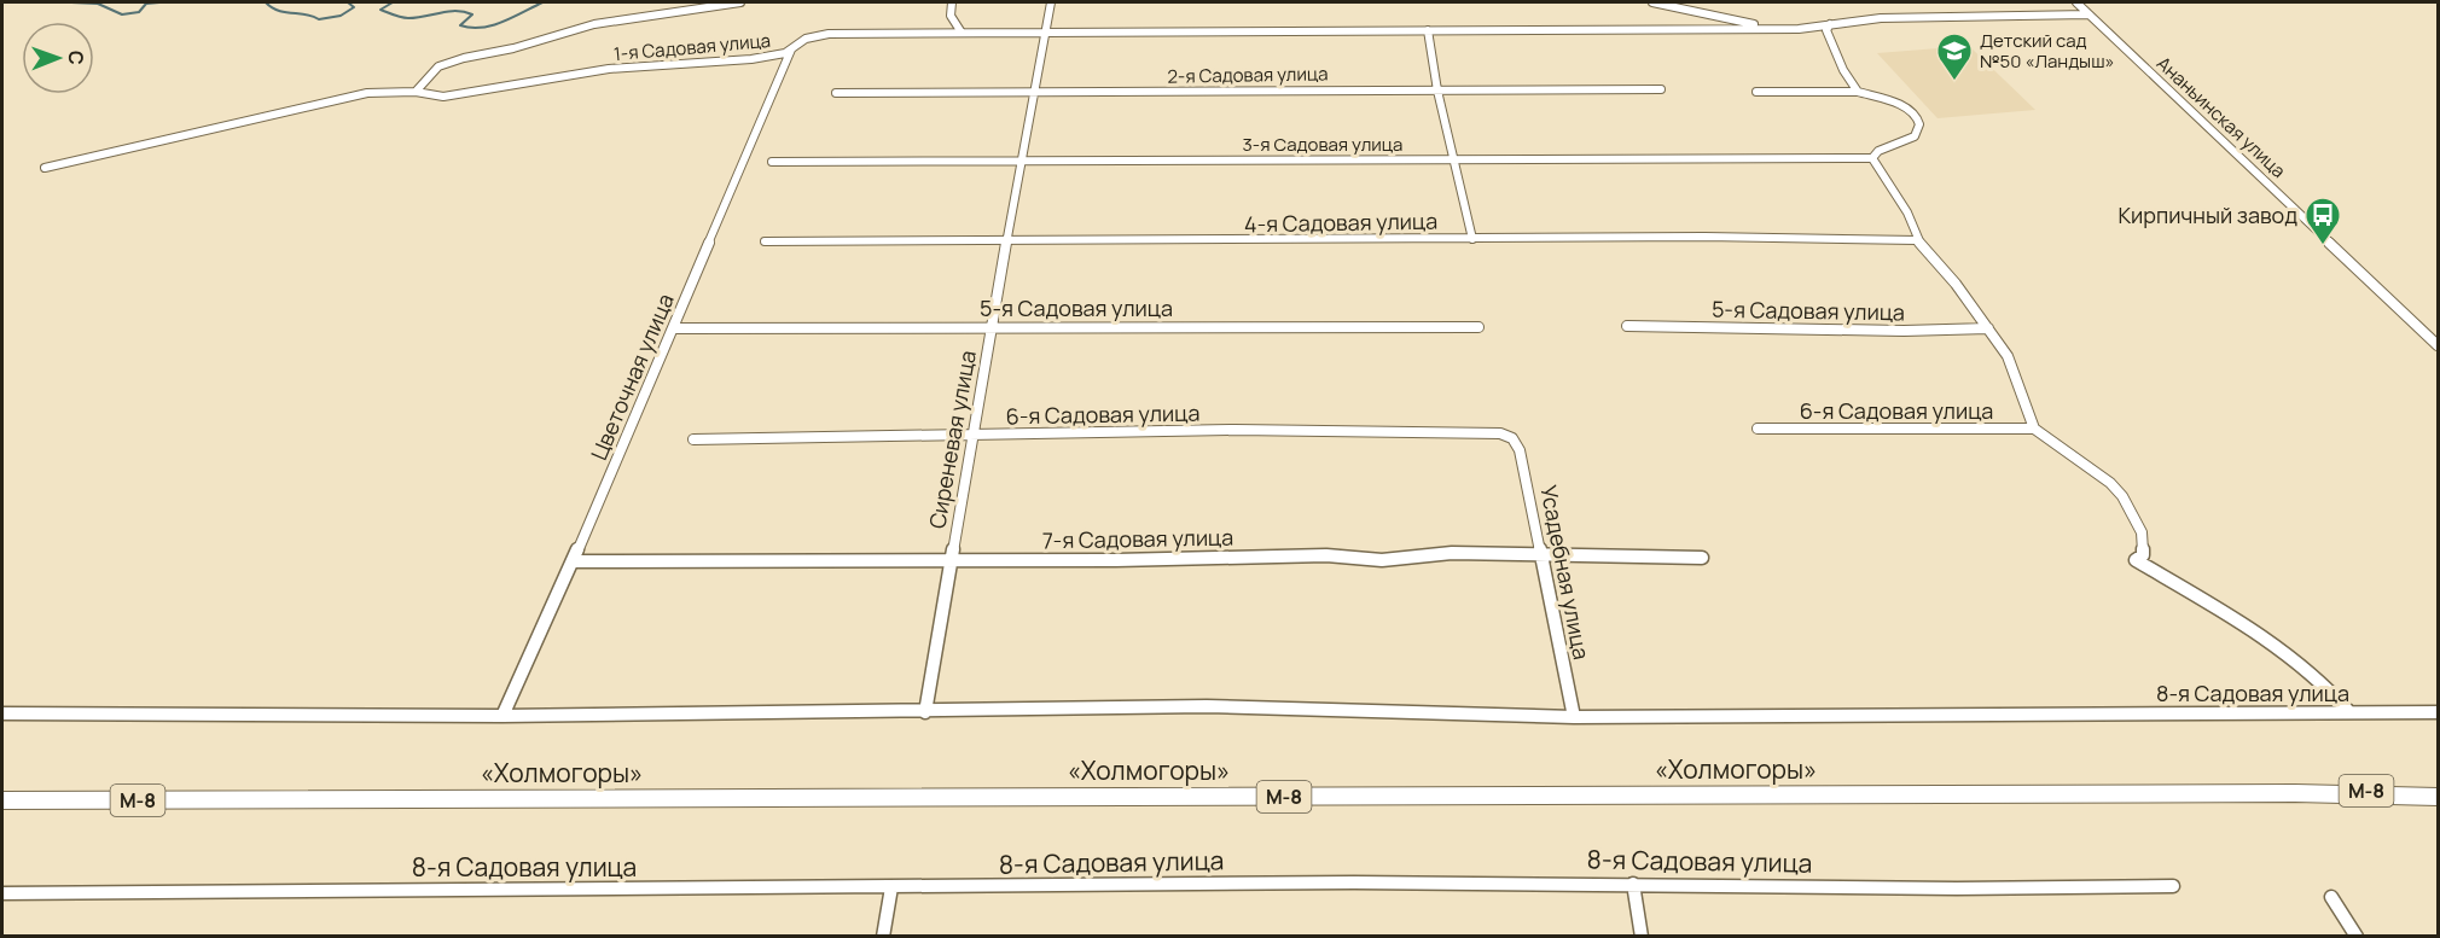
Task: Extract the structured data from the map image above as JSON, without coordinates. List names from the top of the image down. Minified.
{"streets":{"highway":["«Холмогоры»","М-8"],"street":["1-я Садовая улица","2-я Садовая улица","Ананьинская улица","3-я Садовая улица","4-я Садовая улица","5-я Садовая улица","Цветочная улица","6-я Садовая улица","Сиреневая улица","7-я Садовая улица","Усадебная улица","8-я Садовая улица"]},"crossings":[["1-я Садовая улица","Цветочная улица"],["1-я Садовая улица","Сиреневая улица"],["2-я Садовая улица","Сиреневая улица"],["3-я Садовая улица","Сиреневая улица"],["4-я Садовая улица","Сиреневая улица"],["5-я Садовая улица","Цветочная улица"],["5-я Садовая улица","Сиреневая улица"],["Цветочная улица","7-я Садовая улица"],["Цветочная улица","8-я Садовая улица"],["6-я Садовая улица","Сиреневая улица"],["6-я Садовая улица","Усадебная улица"],["Сиреневая улица","7-я Садовая улица"],["Сиреневая улица","8-я Садовая улица"],["7-я Садовая улица","Усадебная улица"],["Усадебная улица","8-я Садовая улица"]],"places":{"school or university":["Детский сад №50 «Ландыш»"],"bus stop":["Кирпичный завод"]},"north":"right"}
